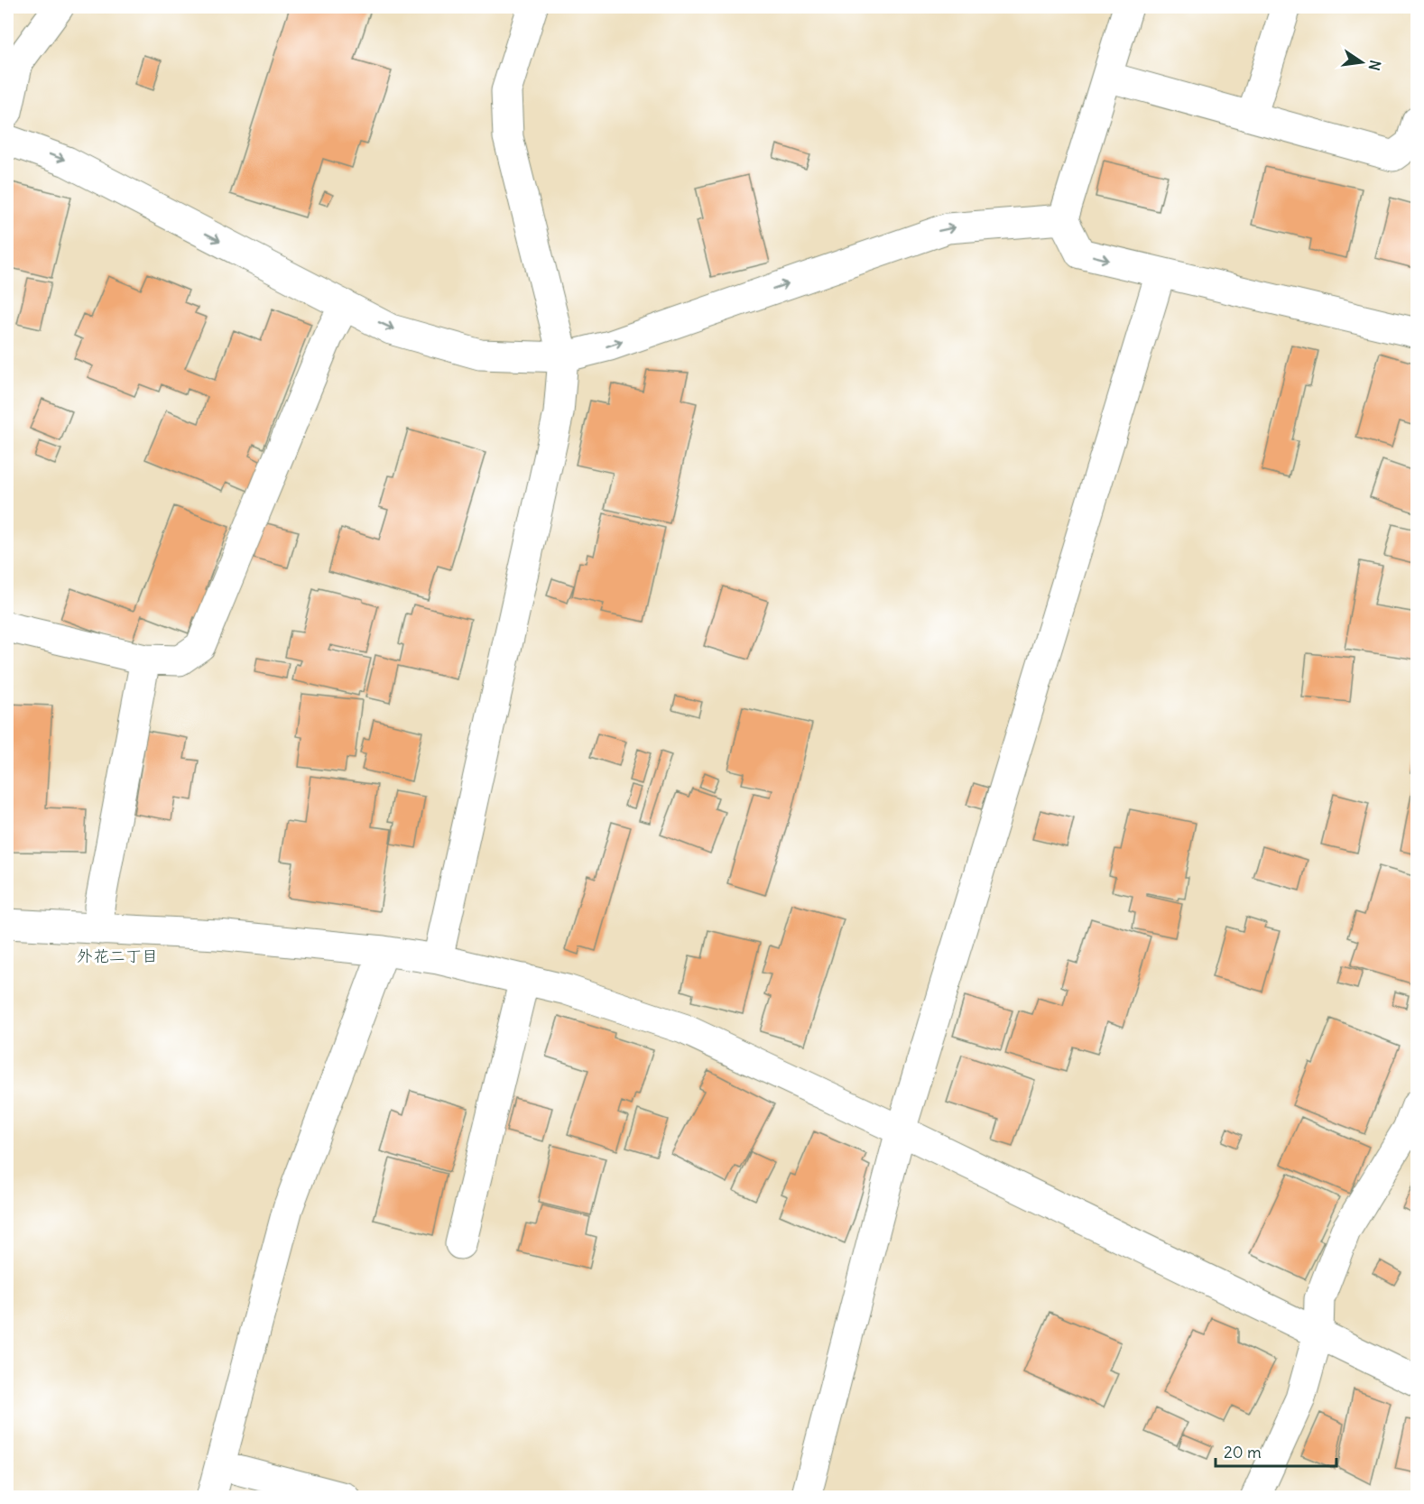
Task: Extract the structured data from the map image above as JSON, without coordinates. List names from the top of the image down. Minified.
{"districts":["外花二丁目"],"scale_bar":"20 m","north":"right"}
